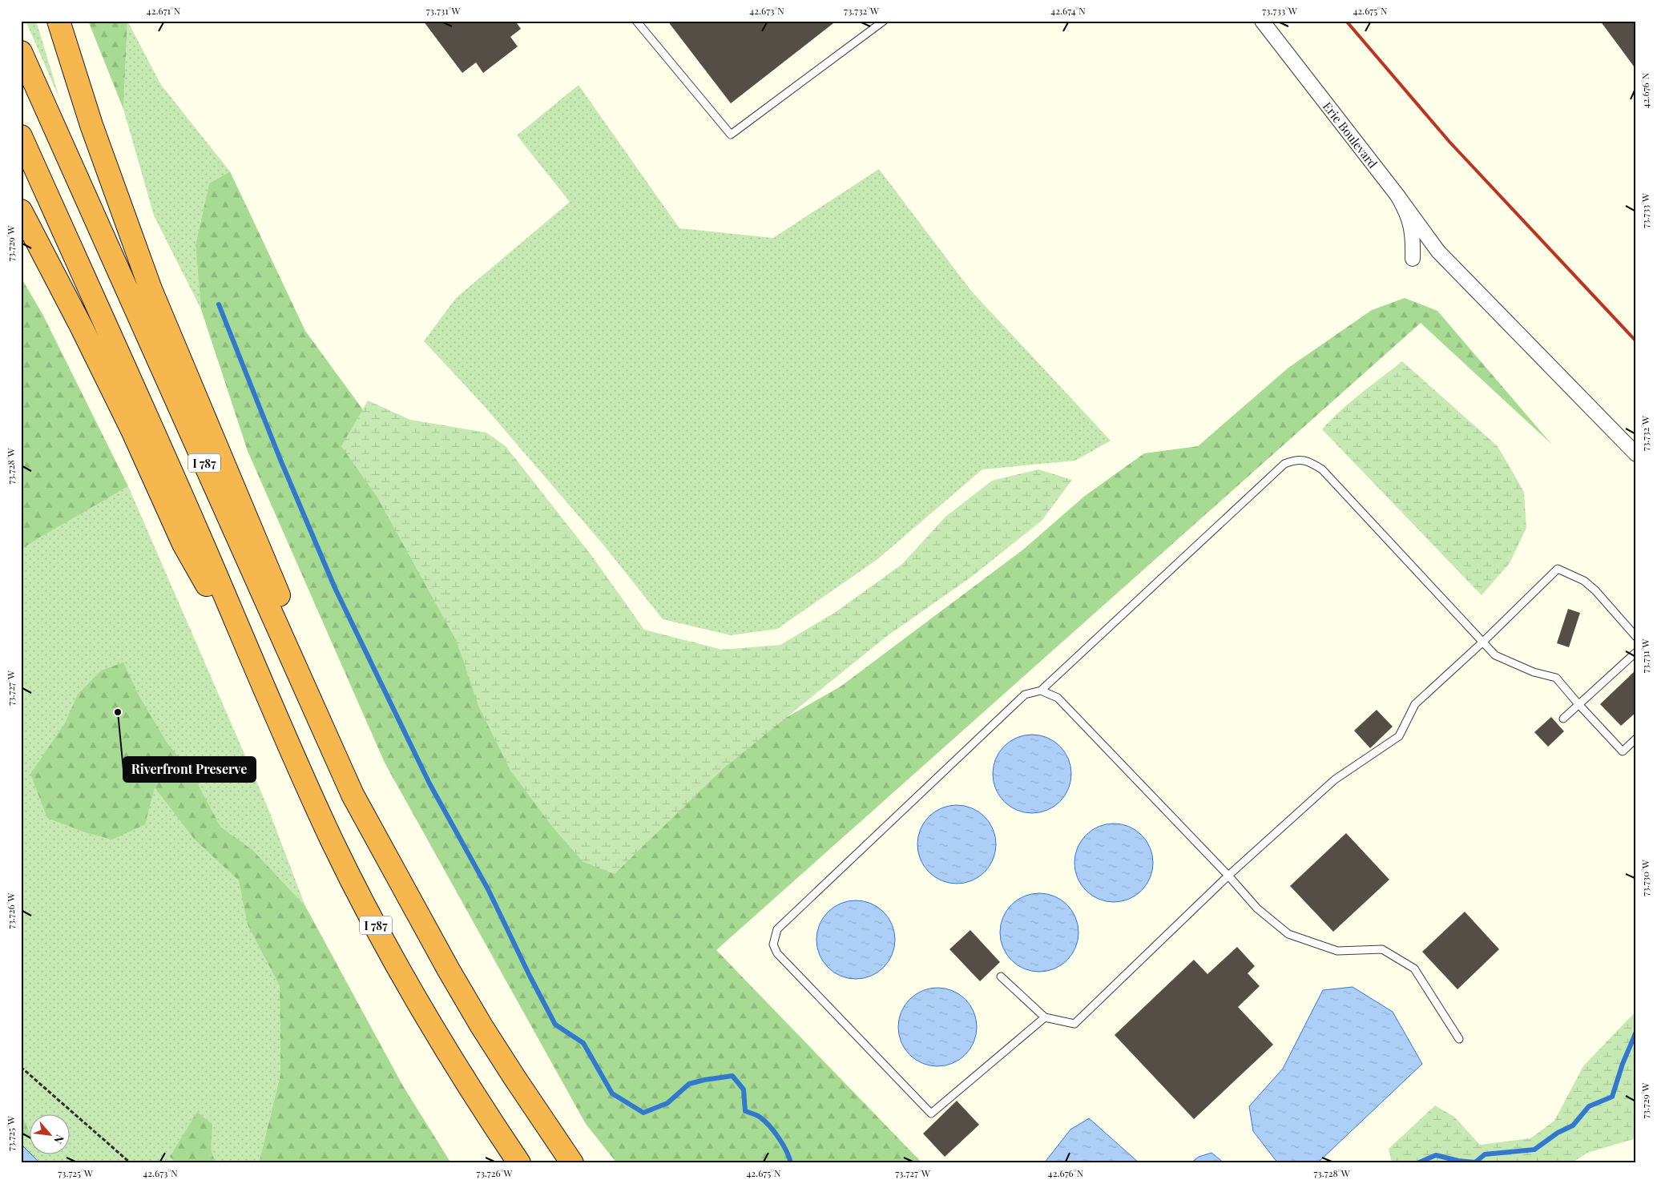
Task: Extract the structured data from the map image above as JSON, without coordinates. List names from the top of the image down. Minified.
{"streets":{"highway":["I 787"],"street":["Erie Boulevard"]},"places":["Riverfront Preserve"],"north":"bottom right","coordinates":["42.671°N","73.731°W","42.673°N","73.732°W","42.674°N","73.733°W","42.675°N","42.676°N","73.729°W","73.728°W","73.727°W","73.730°W","73.726°W","73.725°W"]}
